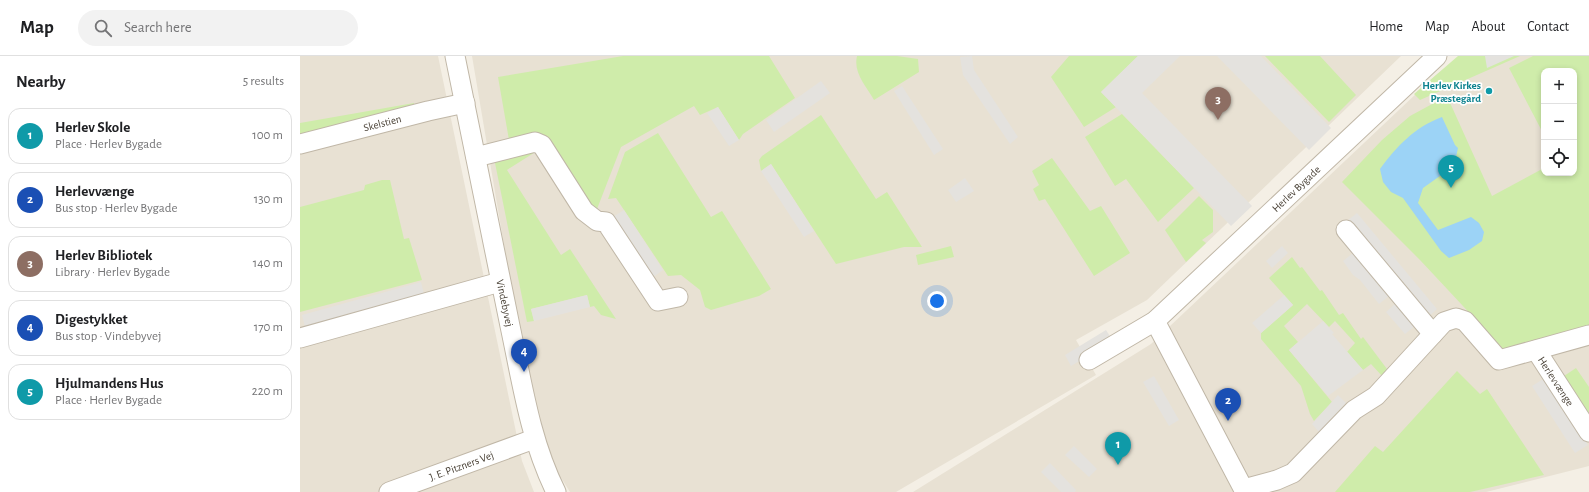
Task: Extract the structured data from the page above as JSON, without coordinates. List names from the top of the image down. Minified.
{"streets":{"street":["Skelstien","Herlev Bygade","Vindebyvej","Herlevvænge","J. E. Pitzners Vej"]},"crossings":[["Skelstien","Vindebyvej"],["Vindebyvej","J. E. Pitzners Vej"]],"places":["Herlev Kirkes Præstegård"],"page":{"header":"Map","search":"Search here","nav":["Home","Map","About","Contact"],"heading":["Nearby","5 results"],"map_buttons":["+","−"],"pins":["3","5","4","2","1"],"list":[{"mark":"1","name":"Herlev Skole","note":"Place · Herlev Bygade","value":"100 m"},{"mark":"2","name":"Herlevvænge","note":"Bus stop · Herlev Bygade","value":"130 m"},{"mark":"3","name":"Herlev Bibliotek","note":"Library · Herlev Bygade","value":"140 m"},{"mark":"4","name":"Digestykket","note":"Bus stop · Vindebyvej","value":"170 m"},{"mark":"5","name":"Hjulmandens Hus","note":"Place · Herlev Bygade","value":"220 m"}]}}
